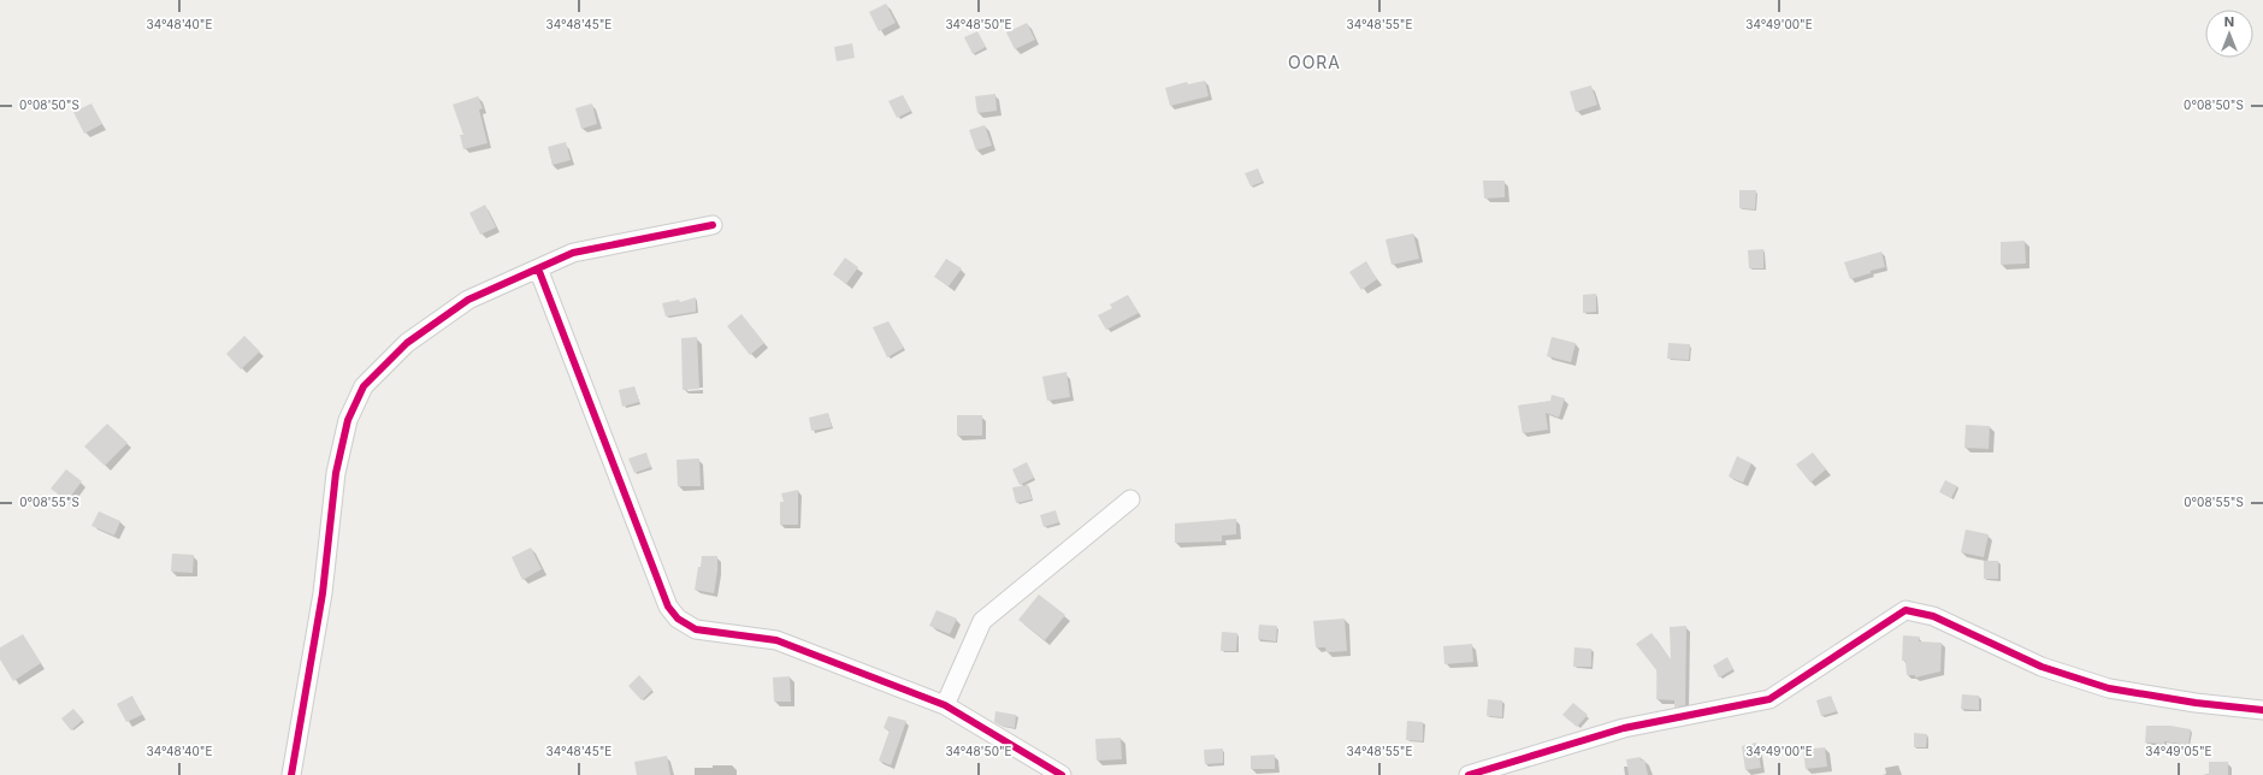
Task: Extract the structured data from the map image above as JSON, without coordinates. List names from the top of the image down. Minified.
{"districts":["OORA"],"north":"top","coordinates":["34°48'40\"E","34°48'45\"E","34°48'50\"E","34°48'55\"E","34°49'00\"E","0°08'50\"S","0°08'55\"S","34°49'05\"E"]}
